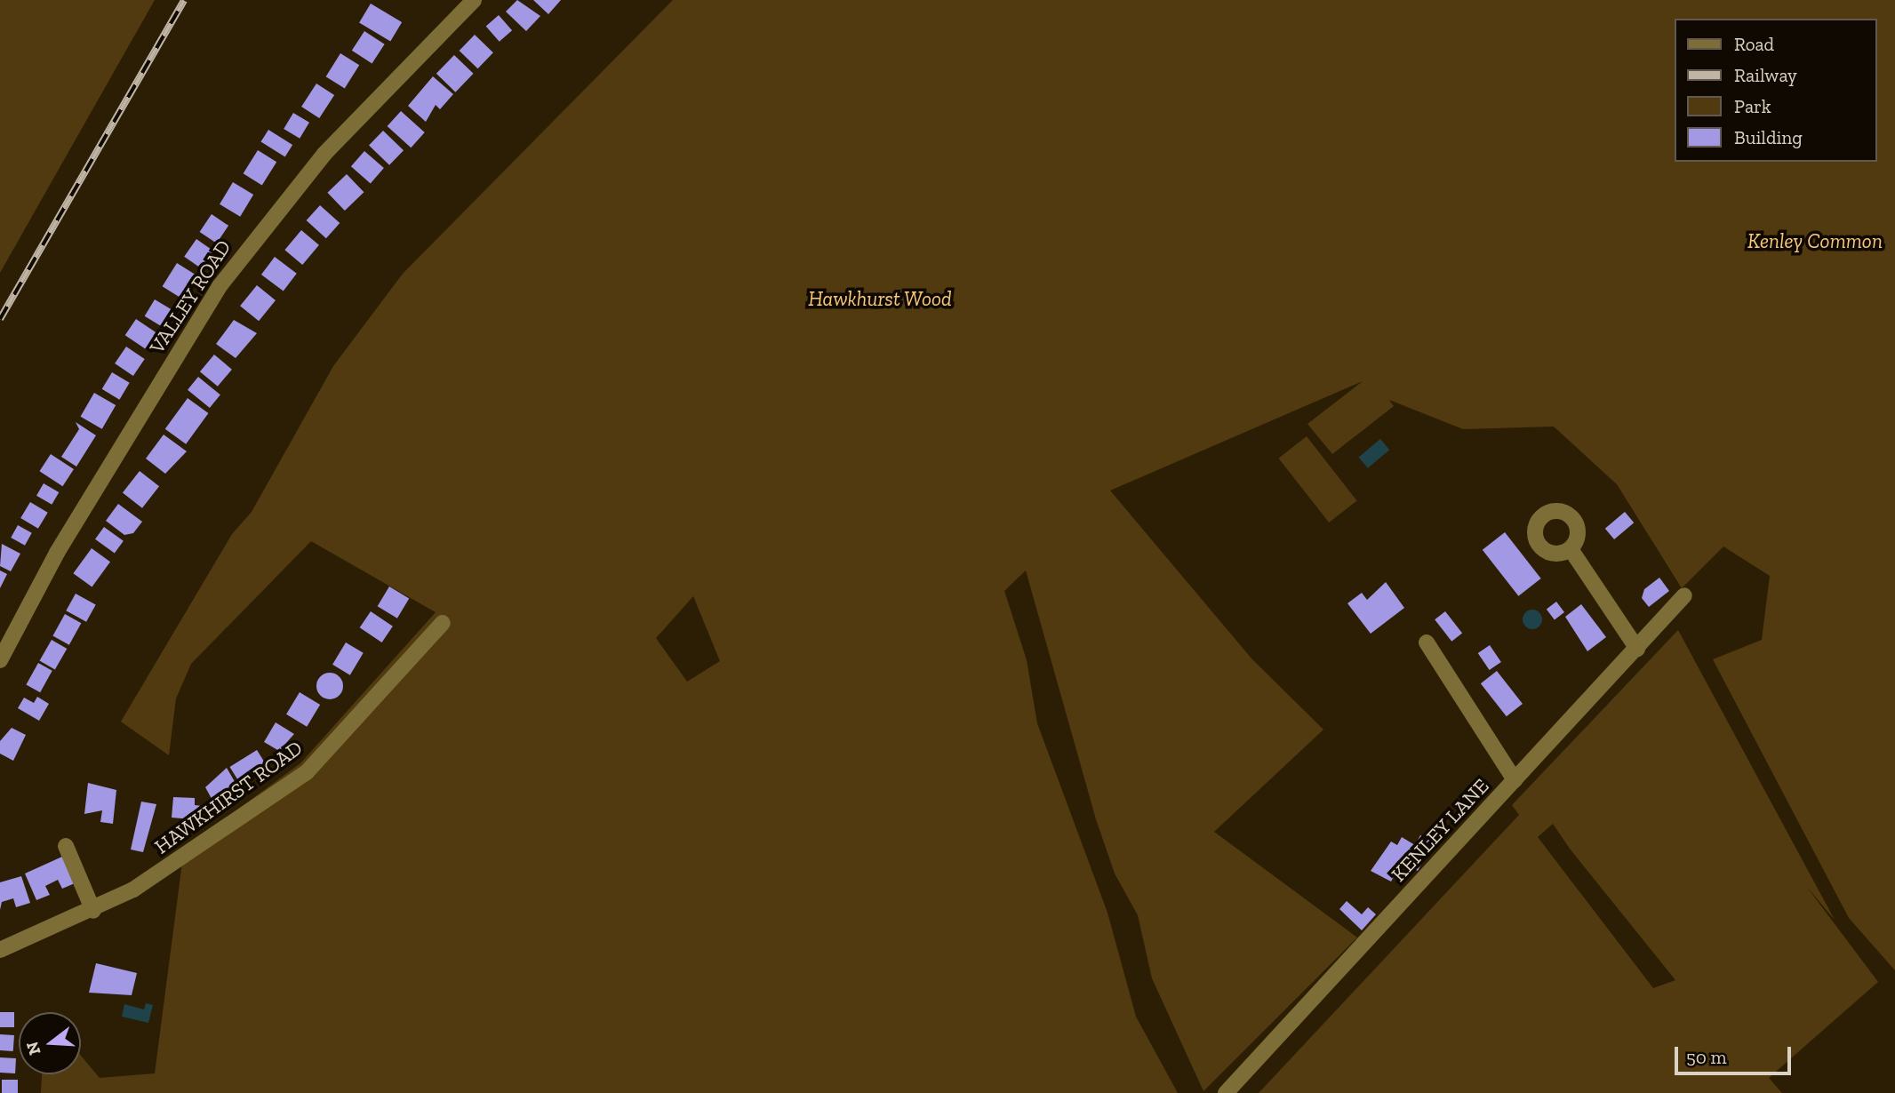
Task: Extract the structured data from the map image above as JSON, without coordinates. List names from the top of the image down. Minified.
{"streets":{"street":["VALLEY ROAD","HAWKHIRST ROAD","KENLEY LANE"]},"parks":["Kenley Common","Hawkhurst Wood"],"legend":["Road","Railway","Park","Building"],"scale_bar":"50 m","north":"left"}
